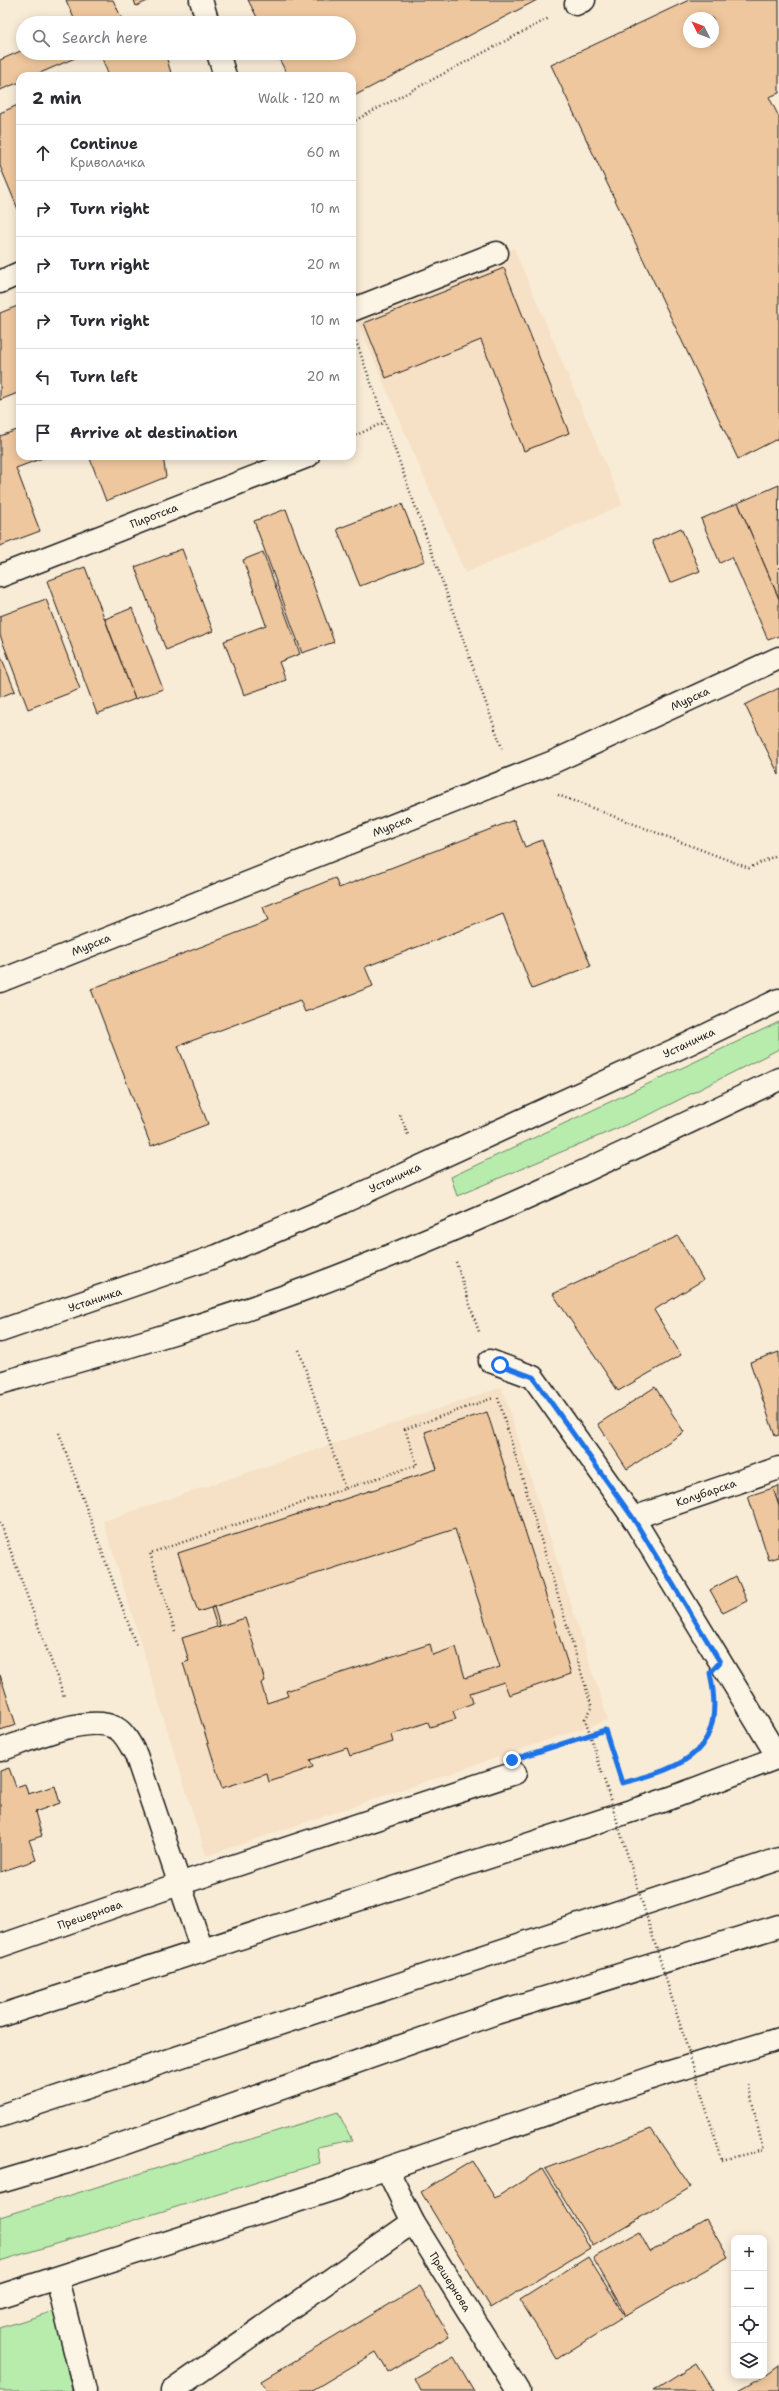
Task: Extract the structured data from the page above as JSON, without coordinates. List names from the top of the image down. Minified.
{"streets":{"main road":["Пиротска","Мурска","Устаничка","Колубарска","Прешернова"]},"north":"top left","page":{"search":"Search here","heading":["2 min","Walk · 120 m"],"list":[["Continue","Криволачка","60 m"],["Turn right","10 m"],["Turn right","20 m"],["Turn right","10 m"],["Turn left","20 m"],"Arrive at destination"],"map_buttons":["+","−"]}}
